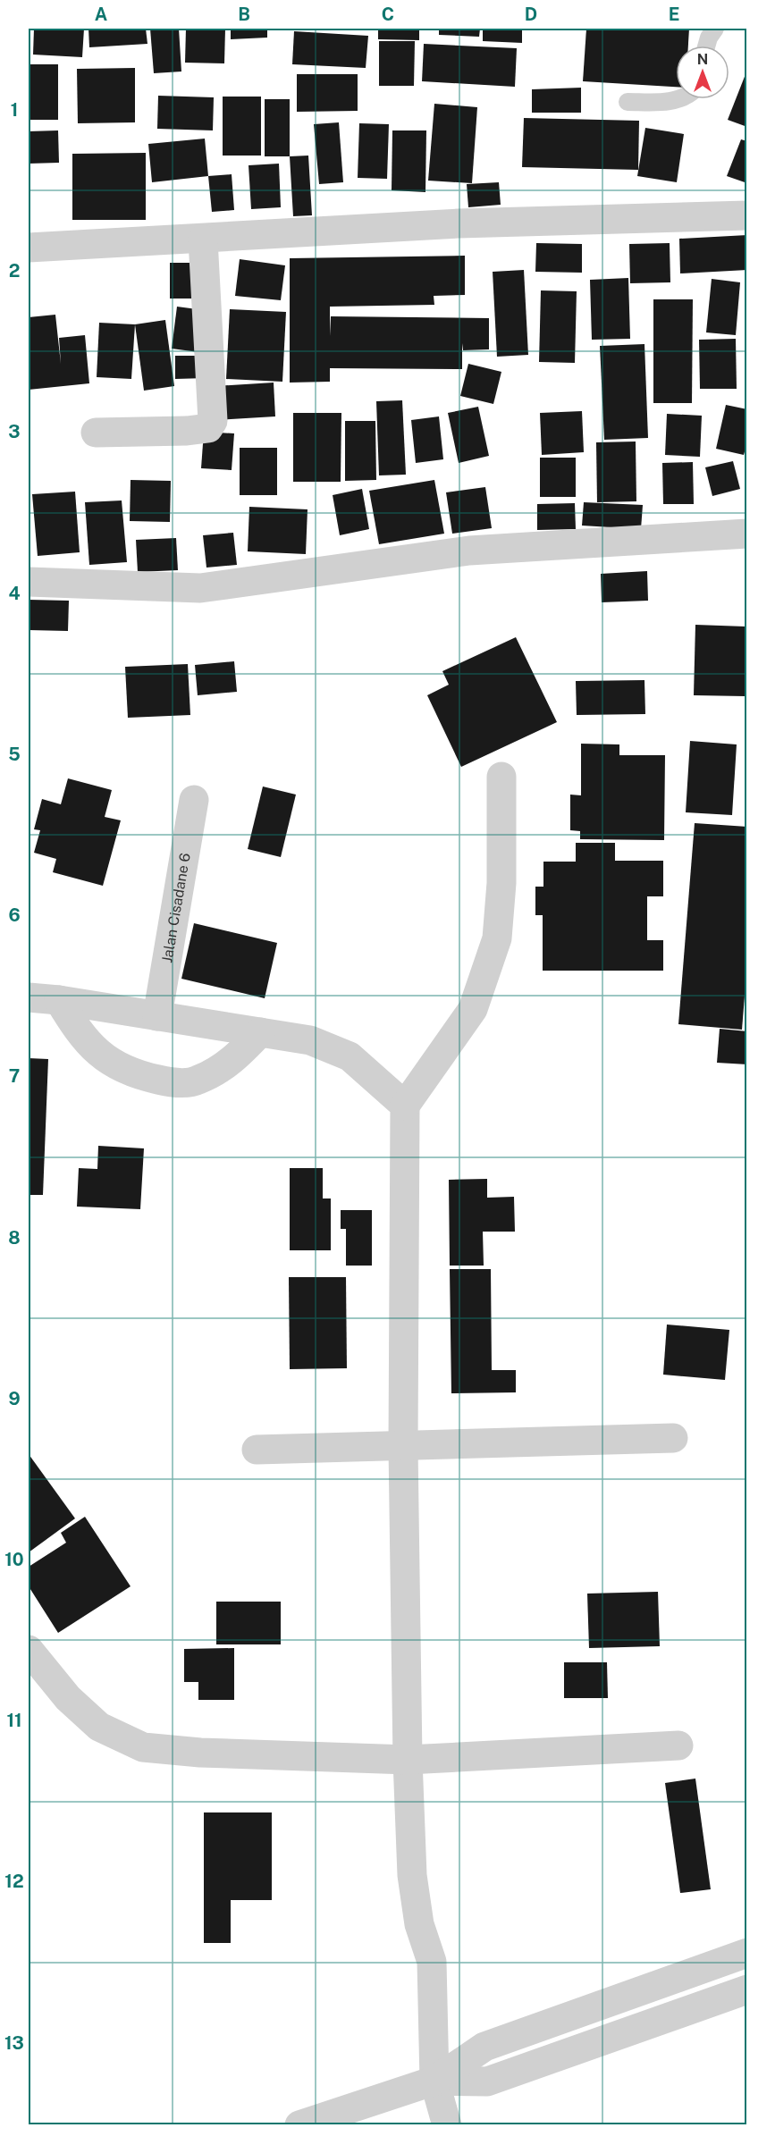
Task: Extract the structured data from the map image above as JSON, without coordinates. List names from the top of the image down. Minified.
{"streets":{"street":["Jalan Cisadane 6"]},"north":"top","grid":{"columns":["A","B","C","D","E"],"rows":["1","2","3","4","5","6","7","8","9","10","11","12","13"]}}
